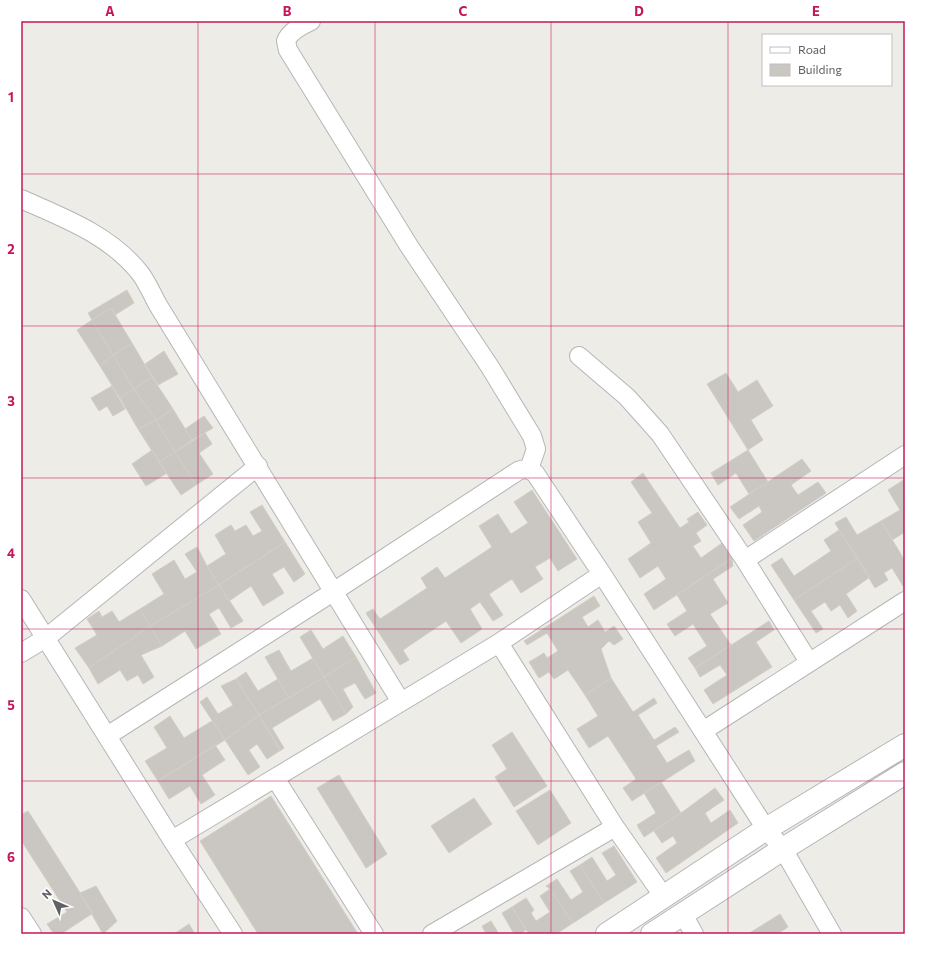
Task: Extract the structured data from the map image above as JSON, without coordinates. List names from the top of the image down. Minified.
{"legend":["Road","Building"],"north":"top left","grid":{"columns":["A","B","C","D","E"],"rows":["1","2","3","4","5","6"]}}
